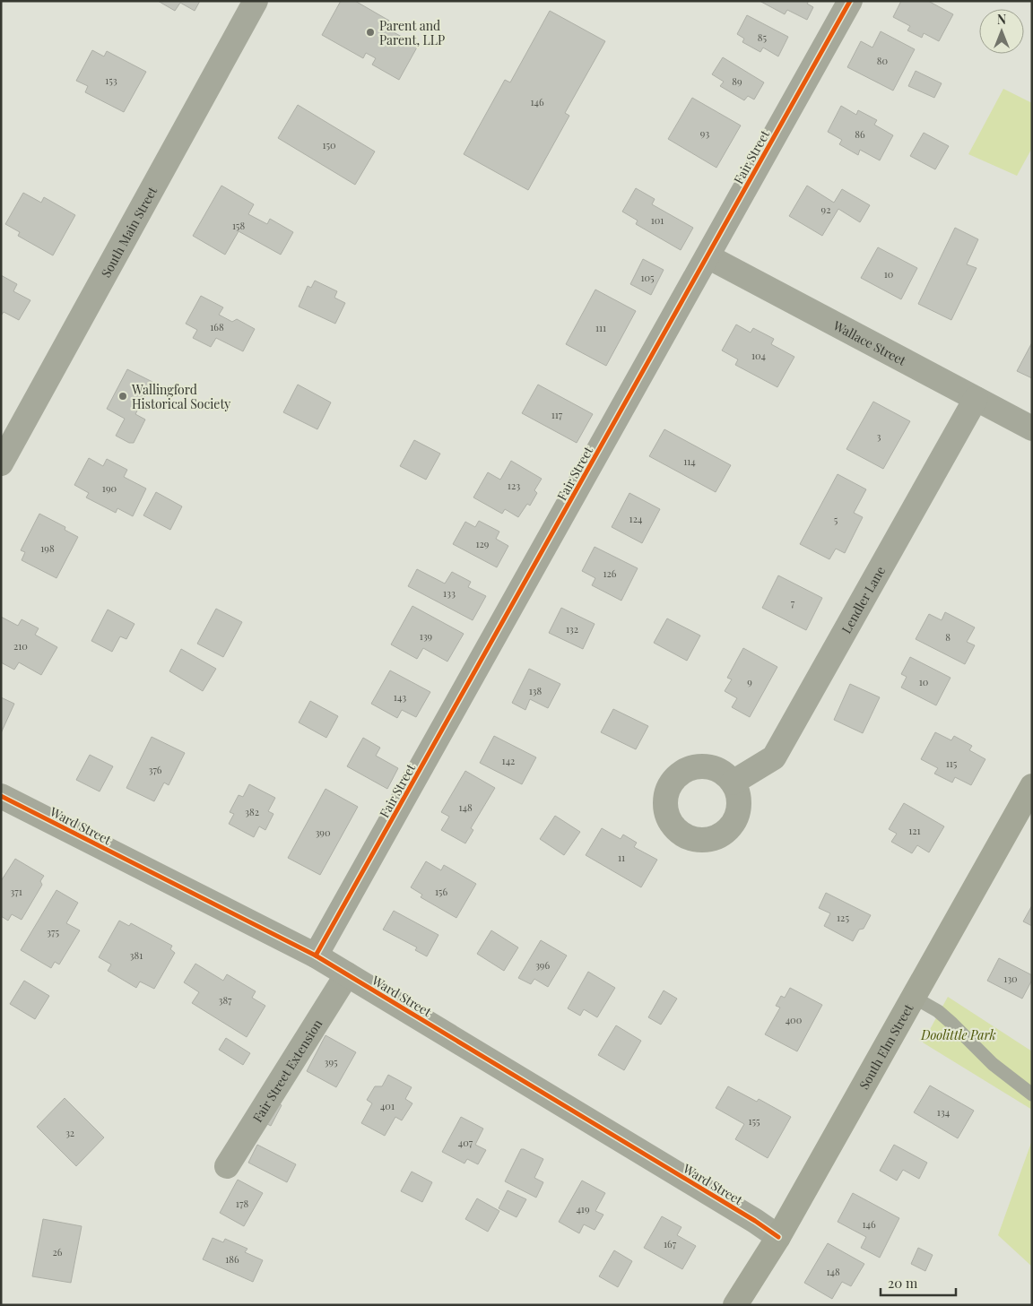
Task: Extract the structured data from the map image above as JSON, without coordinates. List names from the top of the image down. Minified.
{"streets":{"main road":["South Elm Street"],"street":["Fair Street","South Main Street","Wallace Street","Lendler Lane","Ward Street","Fair Street Extension"]},"crossings":[["Fair Street","Wallace Street"],["Fair Street","Ward Street"],["Wallace Street","Lendler Lane"],["Ward Street","South Elm Street"],["Ward Street","Fair Street Extension"]],"parks":["Doolittle Park"],"places":["Parent and Parent, LLP","Wallingford Historical Society"],"house_numbers":["85","80","153","89","146","93","86","150","92","101","158","10","105","168","111","104","117","3","114","123","190","124","5","129","198","126","133","7","132","139","8","210","9","10","138","143","142","115","376","148","382","121","390","11","371","156","125","375","381","396","130","387","400","395","401","134","155","32","407","178","419","146","167","26","186","148"],"scale_bar":"20 m","north":"top"}
